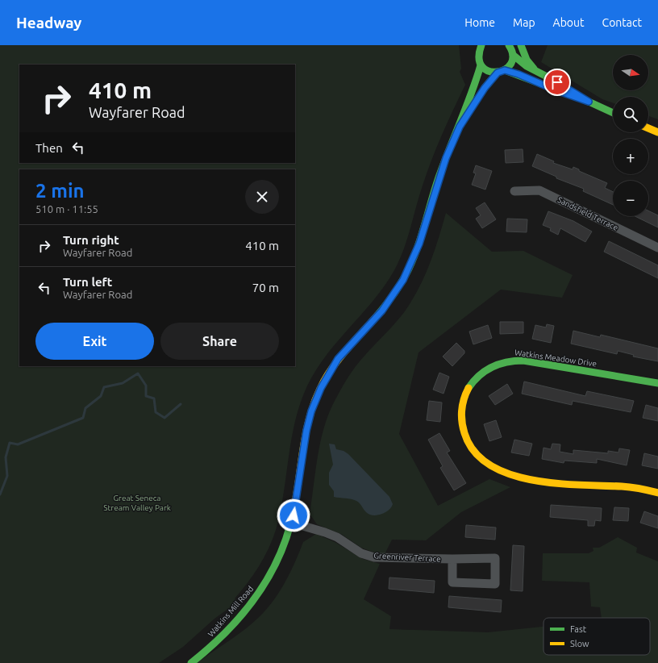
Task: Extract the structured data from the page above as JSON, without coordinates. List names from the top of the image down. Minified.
{"streets":{"street":["Sandsfield Terrace","Watkins Meadow Drive","Greenriver Terrace","Watkins Mill Road"]},"crossings":[["Greenriver Terrace","Watkins Mill Road"]],"parks":["Great Seneca Stream Valley Park"],"legend":["Fast","Slow"],"north":"right","page":{"header":"Headway","nav":["Home","Map","About","Contact"],"map_buttons":["+","−"],"turn":["410 m","Wayfarer Road"],"then":"Then","heading":["2 min","510 m · 11:55"],"list":[{"name":"Turn right","note":"Wayfarer Road","value":"410 m"},{"name":"Turn left","note":"Wayfarer Road","value":"70 m"}],"buttons":["Exit","Share"]}}
